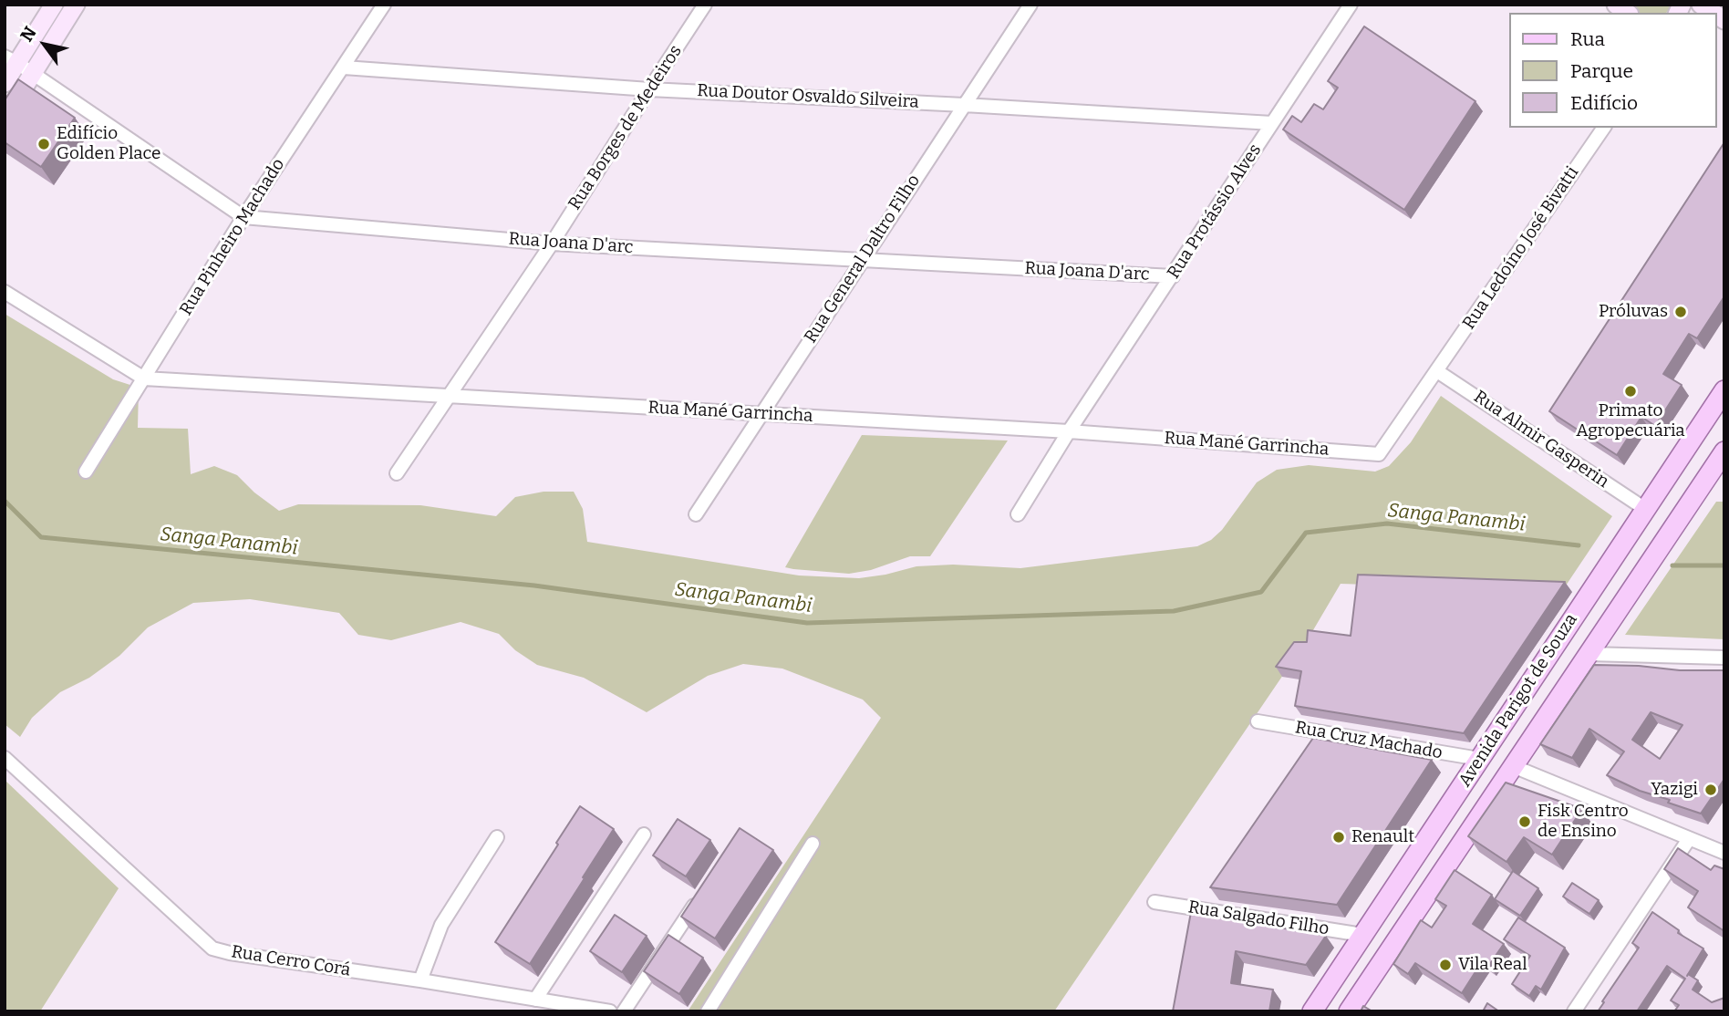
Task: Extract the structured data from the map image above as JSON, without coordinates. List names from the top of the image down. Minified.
{"streets":{"main road":["Avenida Parigot de Souza"],"street":["Rua Doutor Osvaldo Silveira","Rua Borges de Medeiros","Rua Protássio Alves","Rua Pinheiro Machado","Rua Joana D'arc","Rua Ledoíno José Bivatti","Rua General Daltro Filho","Rua Mané Garrincha","Rua Almir Gasperin","Rua Cruz Machado","Rua Salgado Filho","Rua Cerro Corá"]},"crossings":[["Rua Doutor Osvaldo Silveira","Rua Borges de Medeiros"],["Rua Doutor Osvaldo Silveira","Rua Protássio Alves"],["Rua Doutor Osvaldo Silveira","Rua Pinheiro Machado"],["Rua Doutor Osvaldo Silveira","Rua General Daltro Filho"],["Rua Borges de Medeiros","Rua Joana D'arc"],["Rua Borges de Medeiros","Rua Mané Garrincha"],["Rua Protássio Alves","Rua Joana D'arc"],["Rua Protássio Alves","Rua Mané Garrincha"],["Rua Pinheiro Machado","Rua Joana D'arc"],["Rua Pinheiro Machado","Rua Mané Garrincha"],["Rua Joana D'arc","Rua General Daltro Filho"],["Rua Ledoíno José Bivatti","Rua Mané Garrincha"],["Rua Ledoíno José Bivatti","Rua Almir Gasperin"],["Rua General Daltro Filho","Rua Mané Garrincha"],["Rua Mané Garrincha","Rua Almir Gasperin"],["Rua Almir Gasperin","Avenida Parigot de Souza"],["Avenida Parigot de Souza","Rua Cruz Machado"],["Avenida Parigot de Souza","Rua Salgado Filho"]],"water":["Sanga Panambi"],"places":["Edifício Golden Place","Próluvas","Primato Agropecuária","Yazigi","Fisk Centro de Ensino","Renault","Vila Real"],"legend":["Rua","Parque","Edifício"],"north":"top left"}
